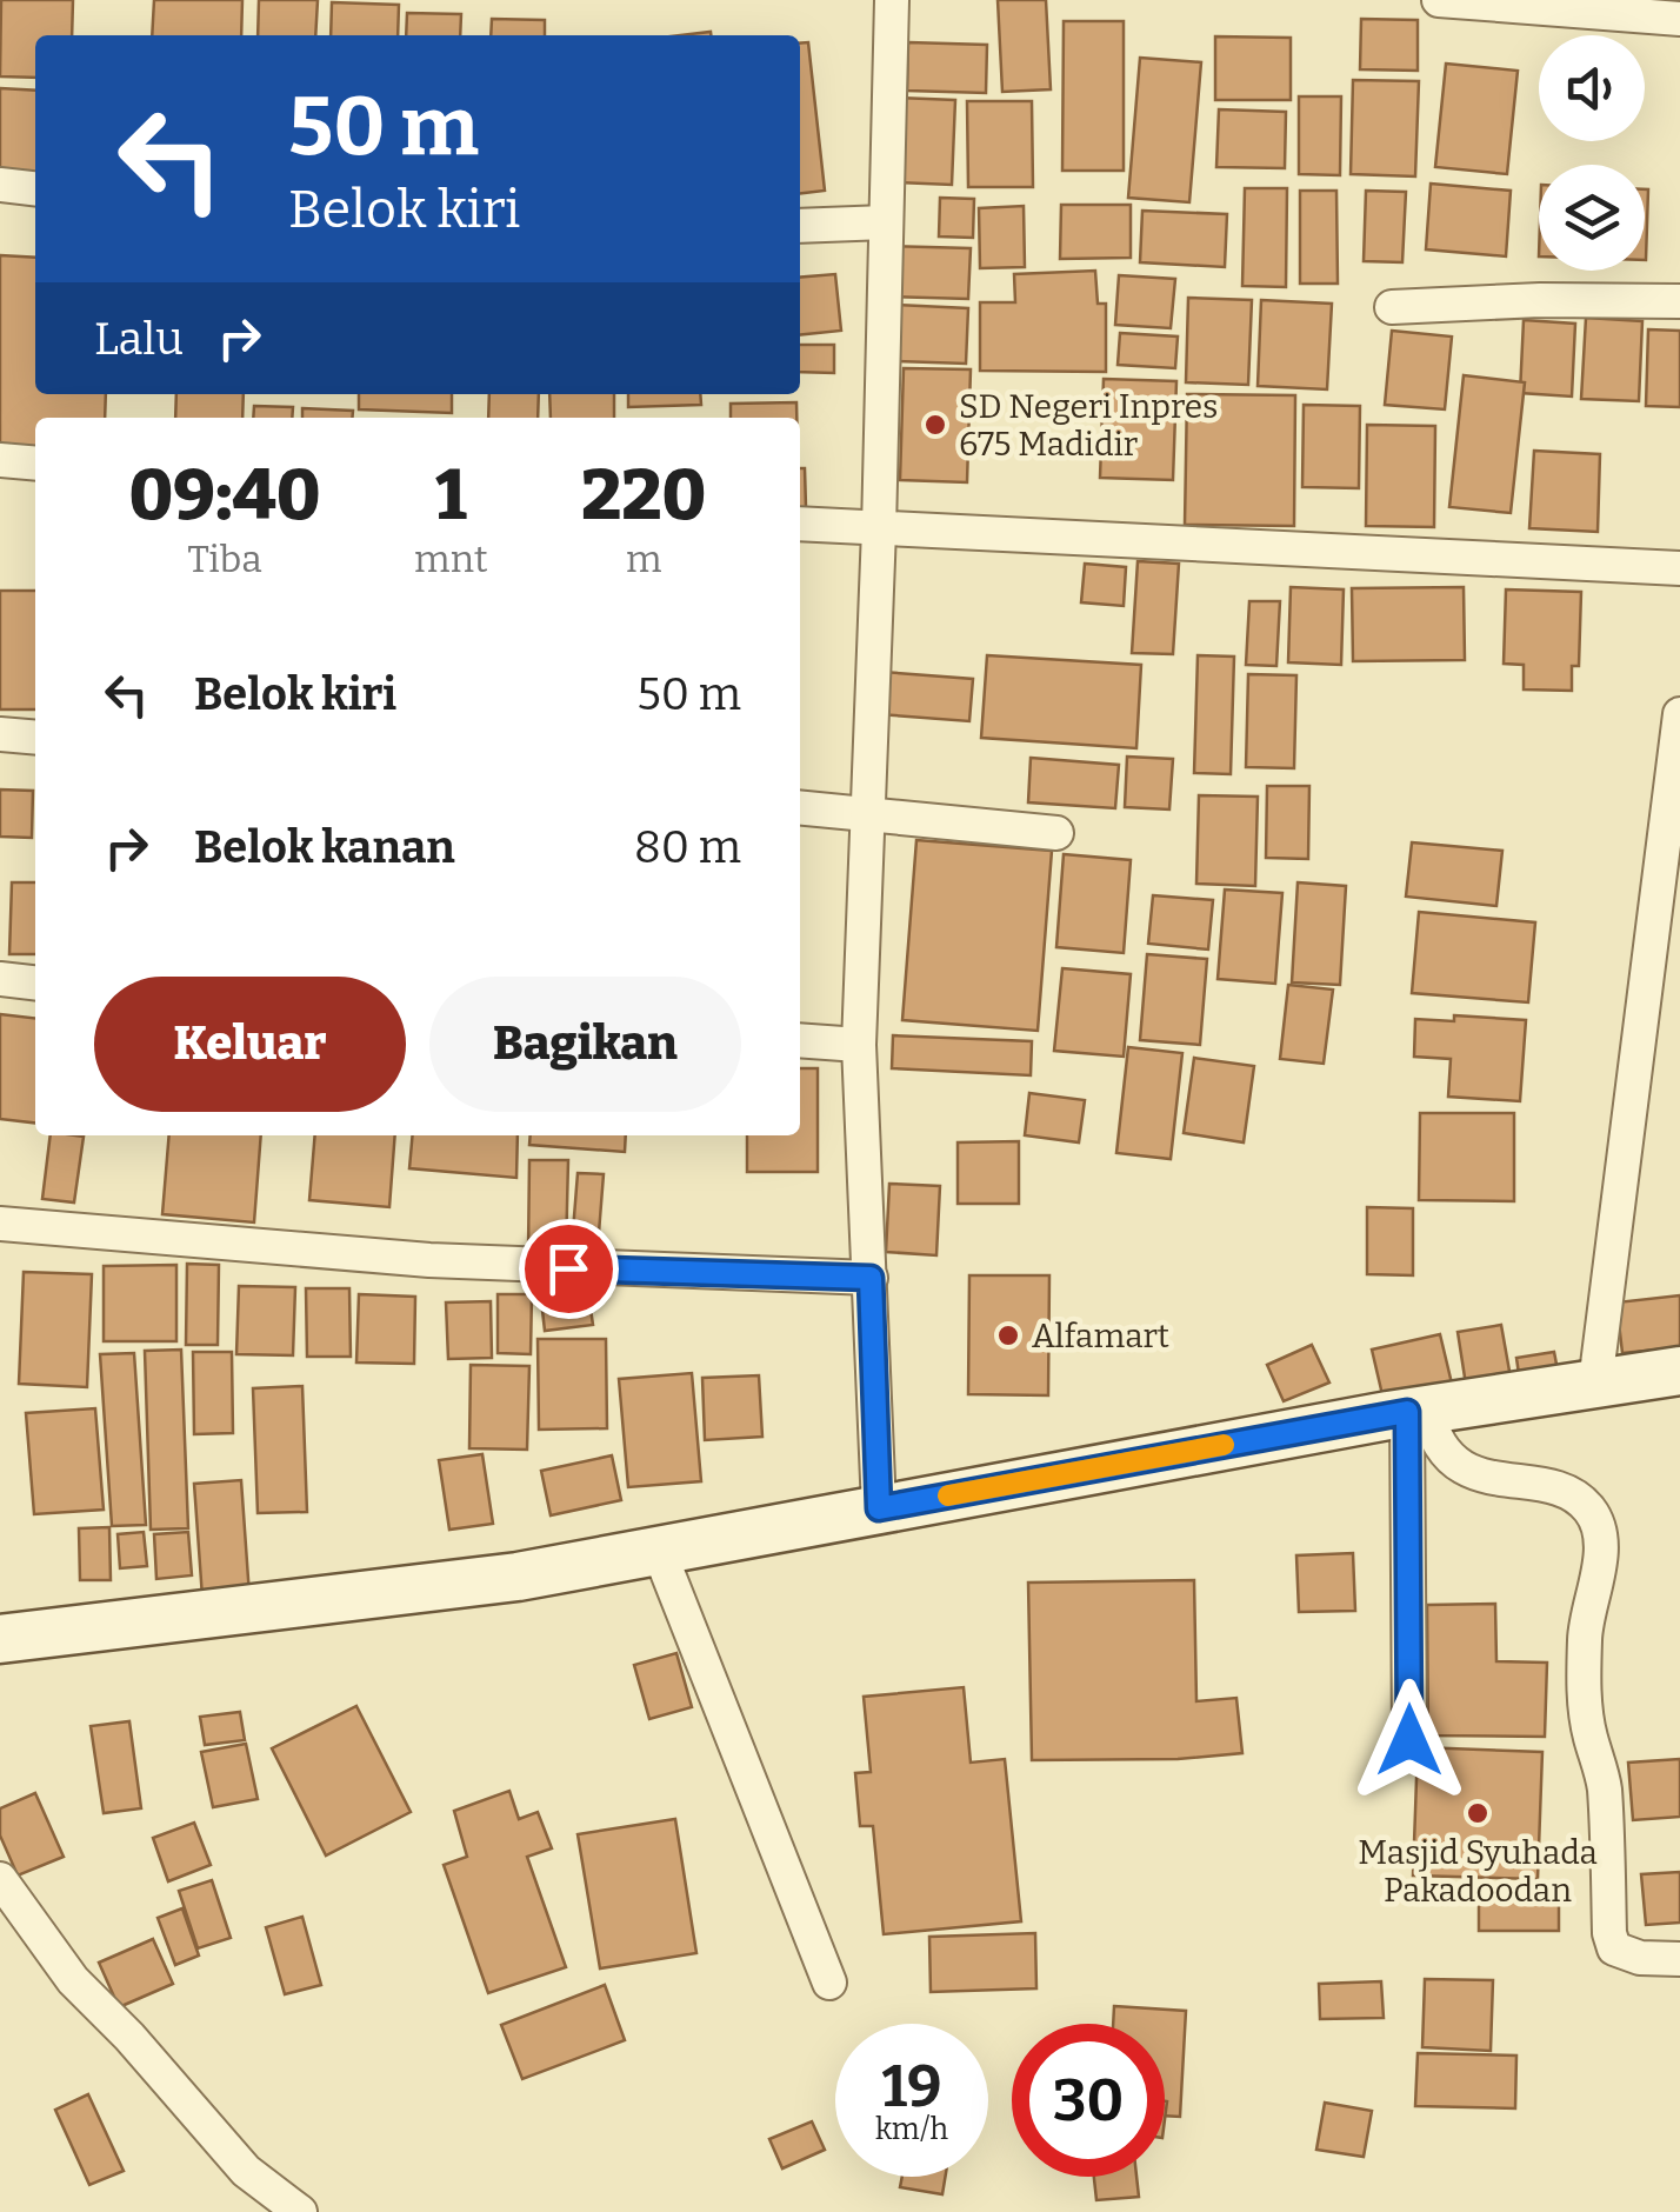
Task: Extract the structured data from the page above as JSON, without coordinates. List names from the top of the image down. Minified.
{"places":["SD Negeri Inpres 675 Madidir","Alfamart","Masjid Syuhada Pakadoodan"],"page":{"turn":["50 m","Belok kiri"],"then":"Lalu","eta":["09:40","Tiba","1","mnt","220","m"],"list":[{"name":"Belok kiri","value":"50 m"},{"name":"Belok kanan","value":"80 m"}],"buttons":["Keluar","Bagikan"],"speed":"19 km/h","limit":"30"}}
